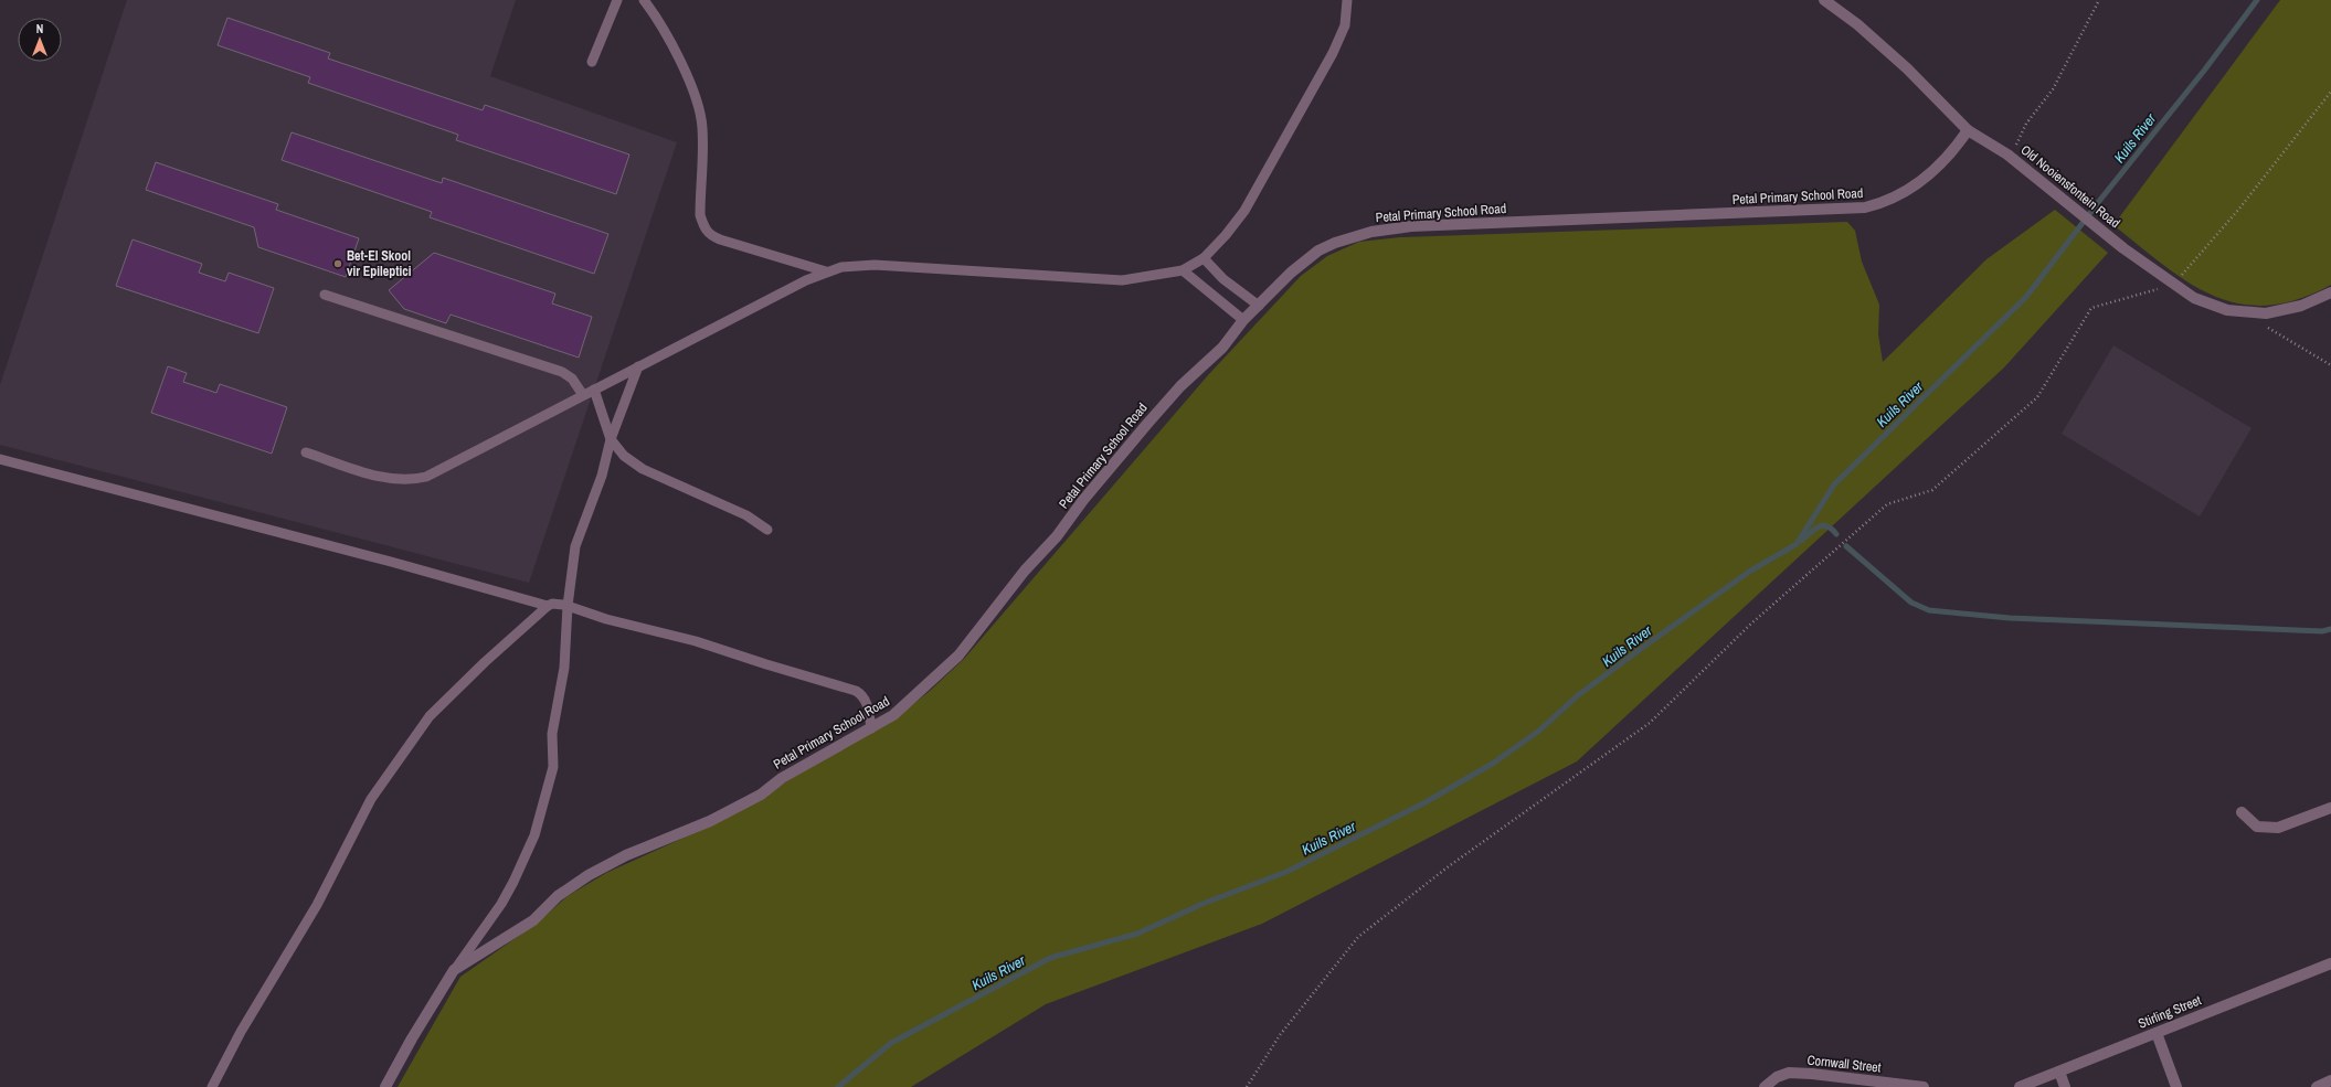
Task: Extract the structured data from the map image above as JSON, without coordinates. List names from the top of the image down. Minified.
{"streets":{"street":["Old Nooiensfontein Road","Petal Primary School Road","Stirling Street","Cornwall Street"]},"crossings":[["Old Nooiensfontein Road","Petal Primary School Road"]],"water":["Kuils River"],"places":["Bet-El Skool vir Epileptici"],"north":"top"}
